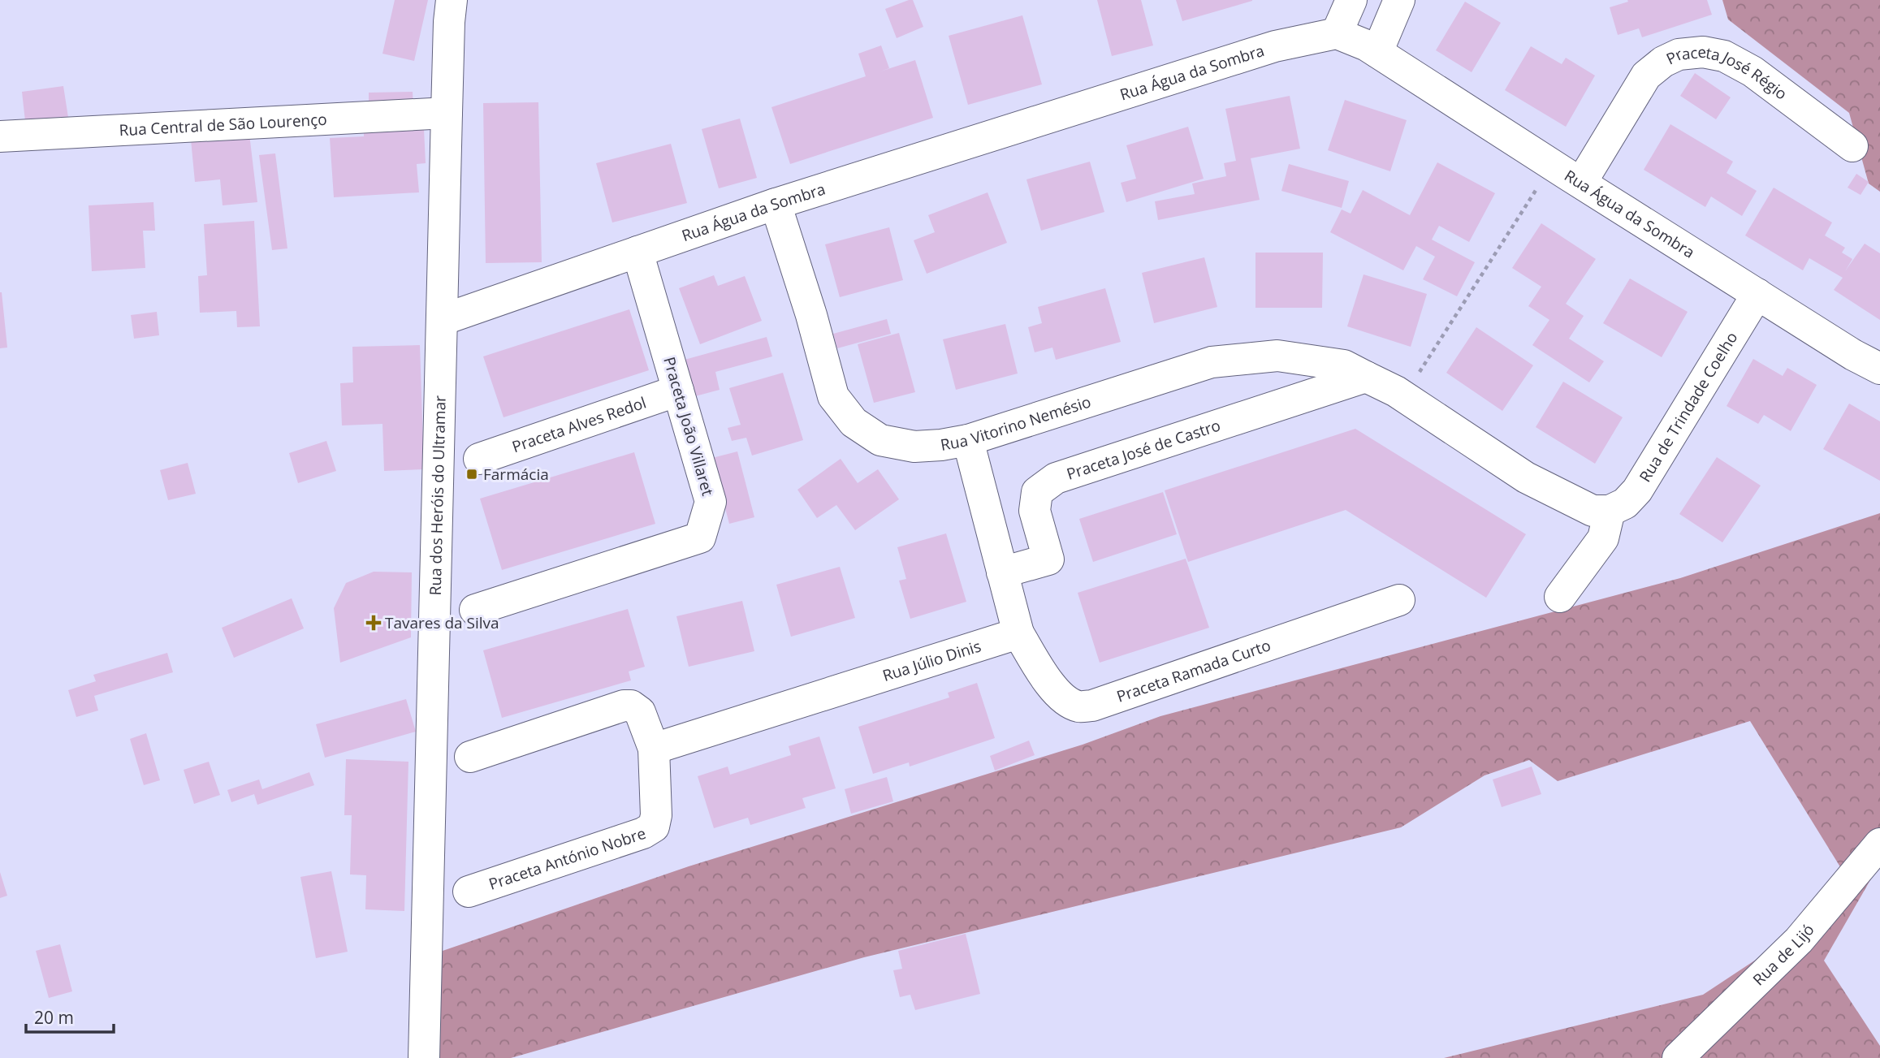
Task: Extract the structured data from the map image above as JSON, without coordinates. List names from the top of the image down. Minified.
{"streets":{"street":["Rua Água da Sombra","Praceta José Régio","Rua Central de São Lourenço","Rua de Trindade Coelho","Rua Vitorino Nemésio","Praceta Alves Redol","Praceta João Villaret","Praceta José de Castro","Rua dos Heróis do Ultramar","Rua Júlio Dinis","Praceta Ramada Curto","Praceta António Nobre","Rua de Lijó"]},"crossings":[["Rua Água da Sombra","Praceta José Régio"],["Rua Água da Sombra","Rua de Trindade Coelho"],["Rua Água da Sombra","Rua Vitorino Nemésio"],["Rua Água da Sombra","Praceta João Villaret"],["Rua Água da Sombra","Rua dos Heróis do Ultramar"],["Rua Central de São Lourenço","Rua dos Heróis do Ultramar"],["Rua Vitorino Nemésio","Praceta José de Castro"],["Praceta Alves Redol","Praceta João Villaret"],["Rua Júlio Dinis","Praceta Ramada Curto"],["Rua Júlio Dinis","Praceta António Nobre"]],"places":{"transit":["Farmácia"],"health":["Tavares da Silva"]},"scale_bar":"20 m"}
